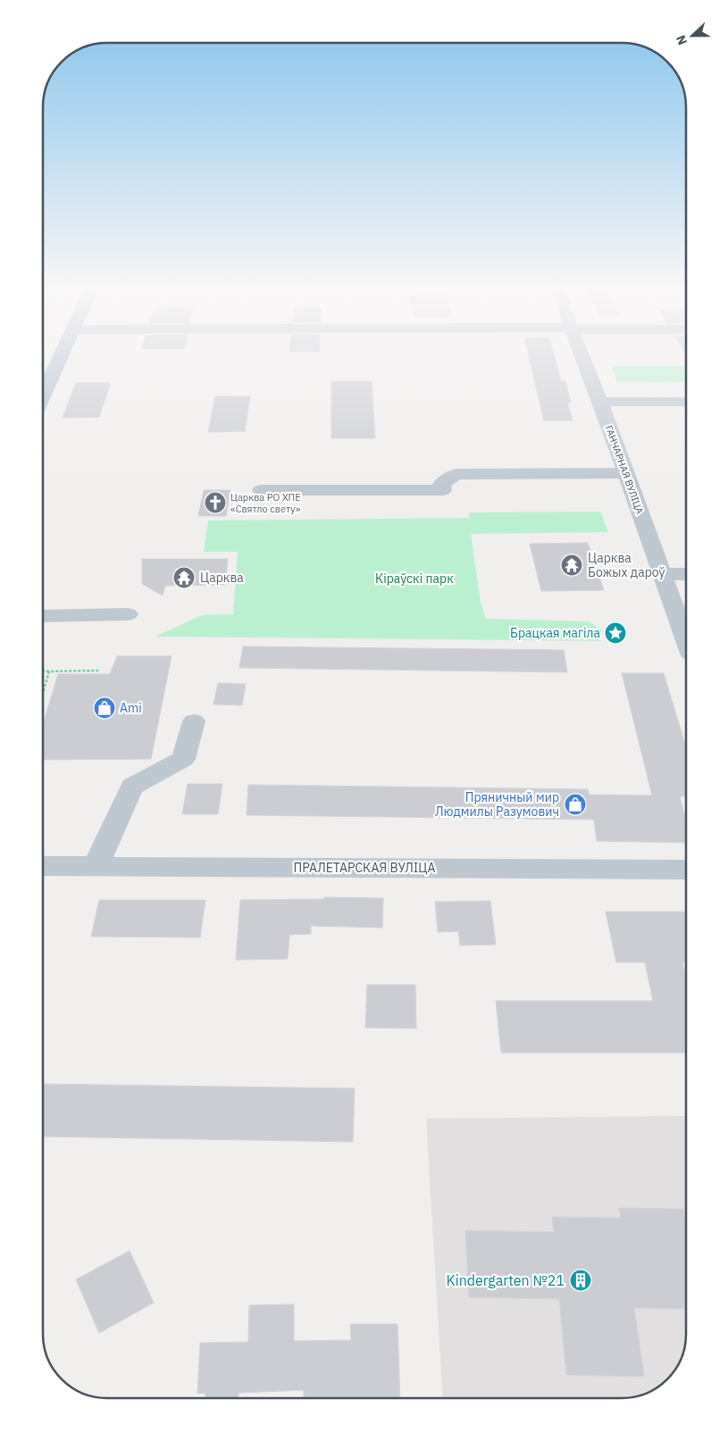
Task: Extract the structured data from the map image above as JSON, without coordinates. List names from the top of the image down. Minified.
{"streets":{"street":["ГАНЧАРНАЯ ВУЛІЦА","ПРАЛЕТАРСКАЯ ВУЛІЦА"]},"parks":["Кіраўскі парк"],"places":{"church":["Царква РО ХПЕ «Святло свету»"],"temple":["Царква Божых дароў","Царква"],"place":["Брацкая магіла"],"shop":["Ami","Пряничный мир Людмилы Разумович"],"building":["Kindergarten №21"]},"north":"left"}
